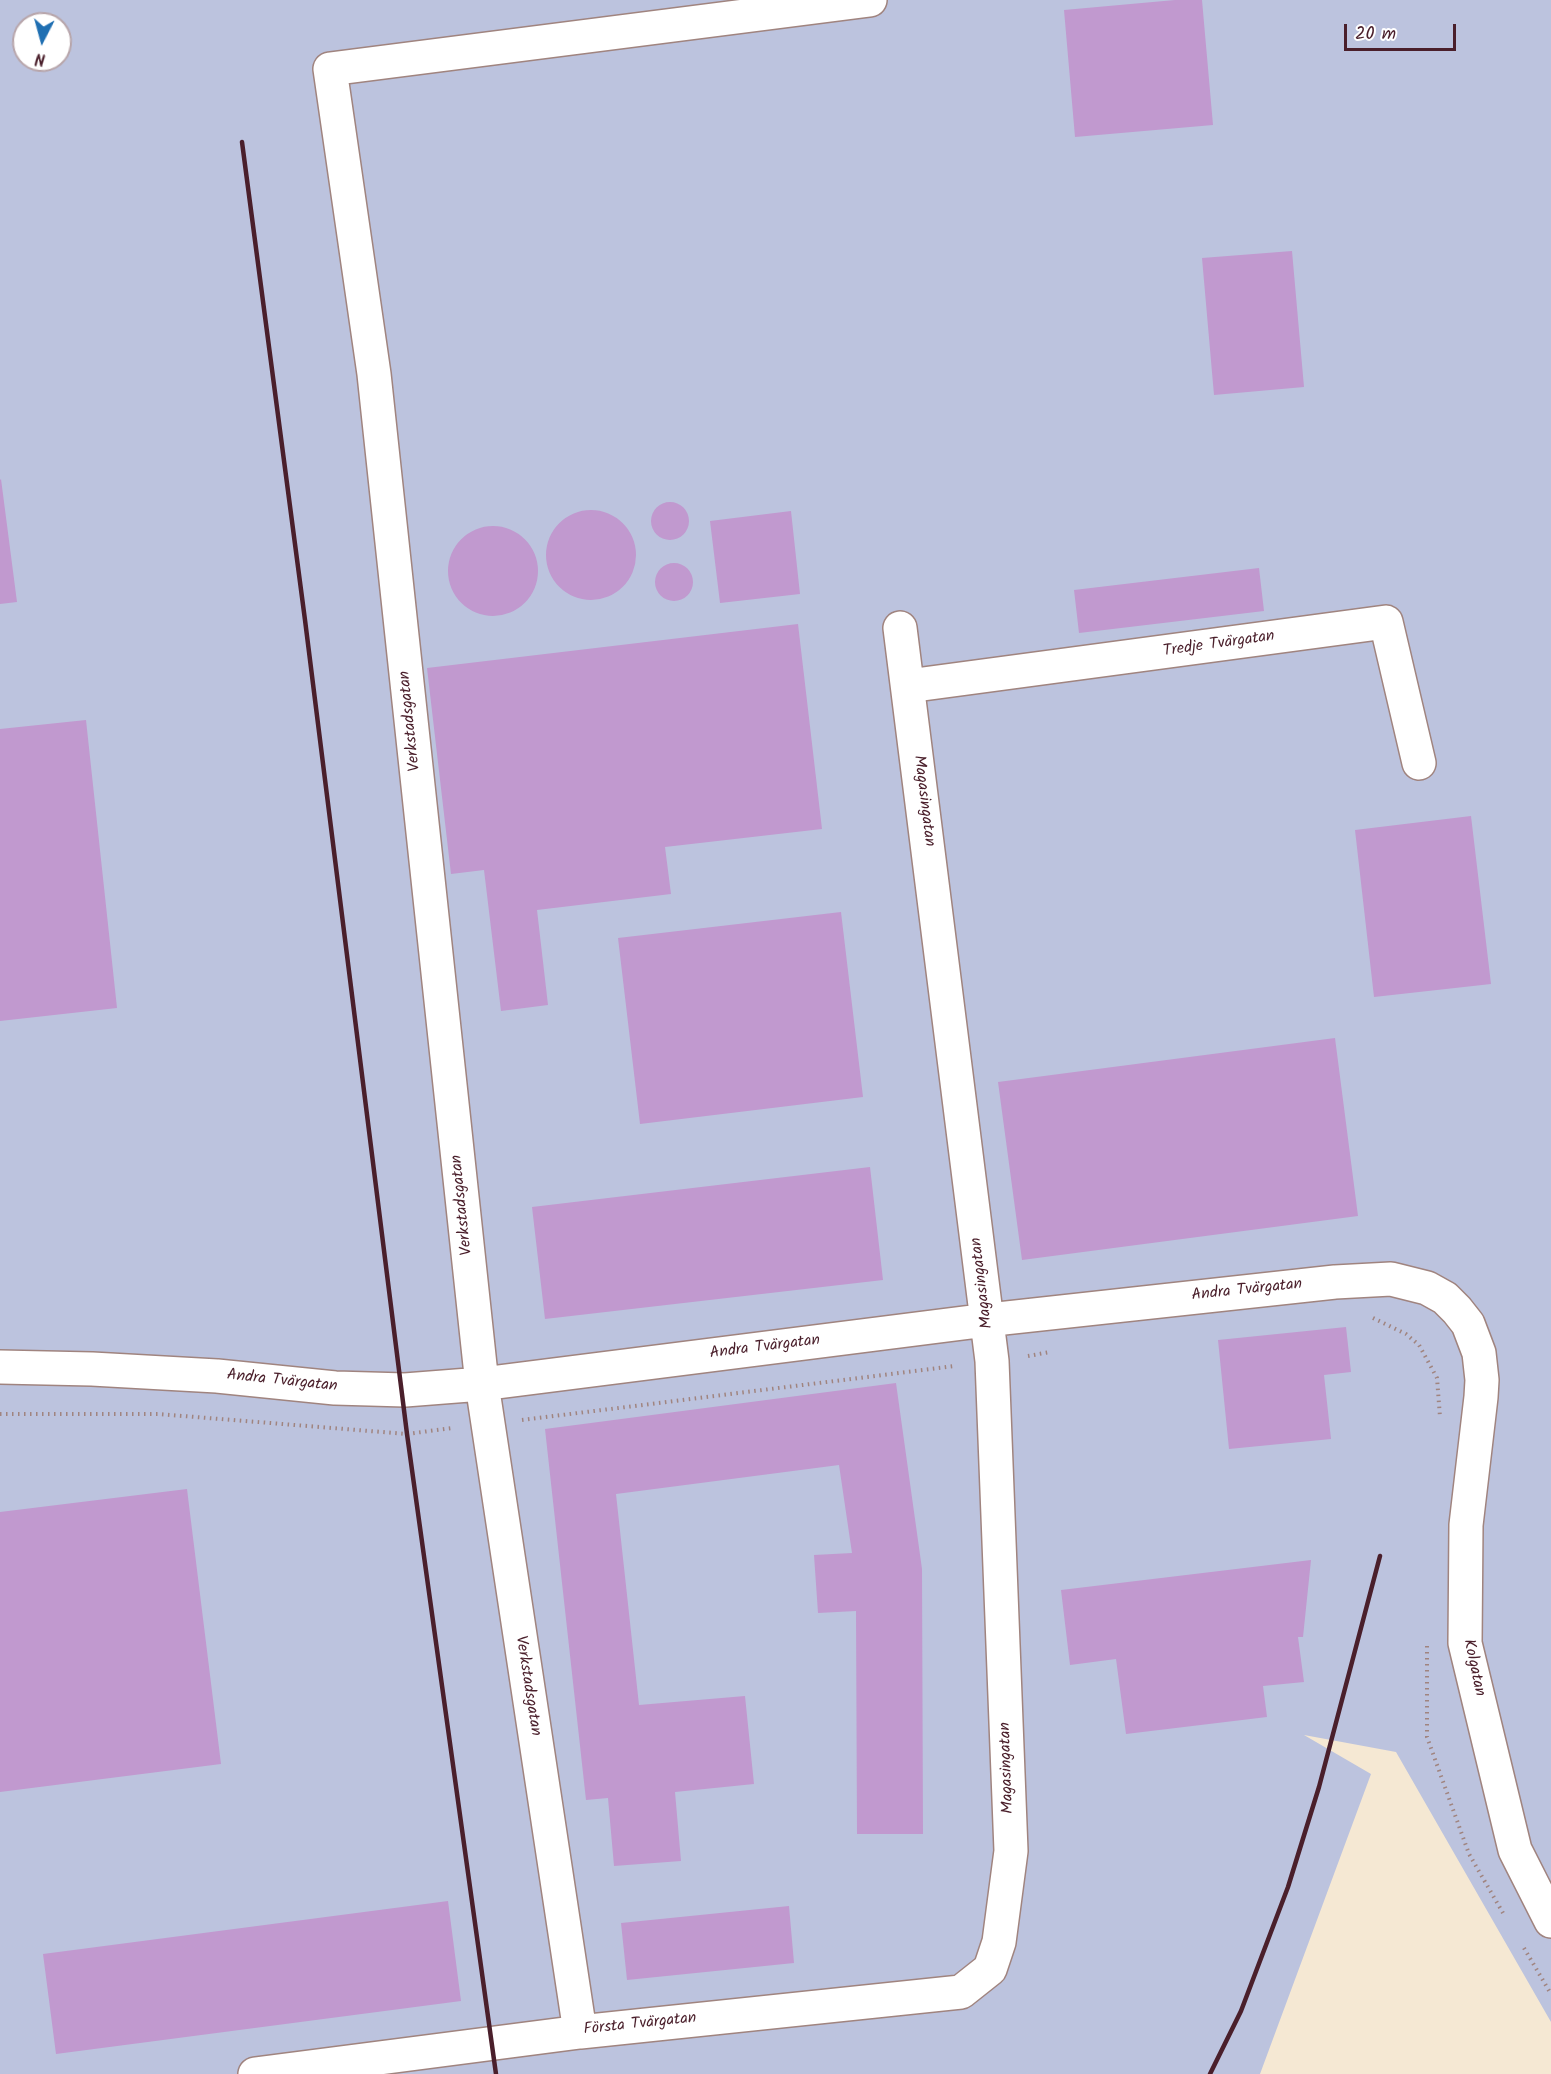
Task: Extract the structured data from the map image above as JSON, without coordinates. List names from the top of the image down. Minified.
{"streets":{"street":["Tredje Tvärgatan","Verkstadsgatan","Magasingatan","Andra Tvärgatan","Kolgatan","Första Tvärgatan"]},"crossings":[["Tredje Tvärgatan","Magasingatan"],["Verkstadsgatan","Andra Tvärgatan"],["Verkstadsgatan","Första Tvärgatan"],["Magasingatan","Andra Tvärgatan"],["Magasingatan","Första Tvärgatan"],["Andra Tvärgatan","Kolgatan"]],"scale_bar":"20 m","north":"bottom"}
